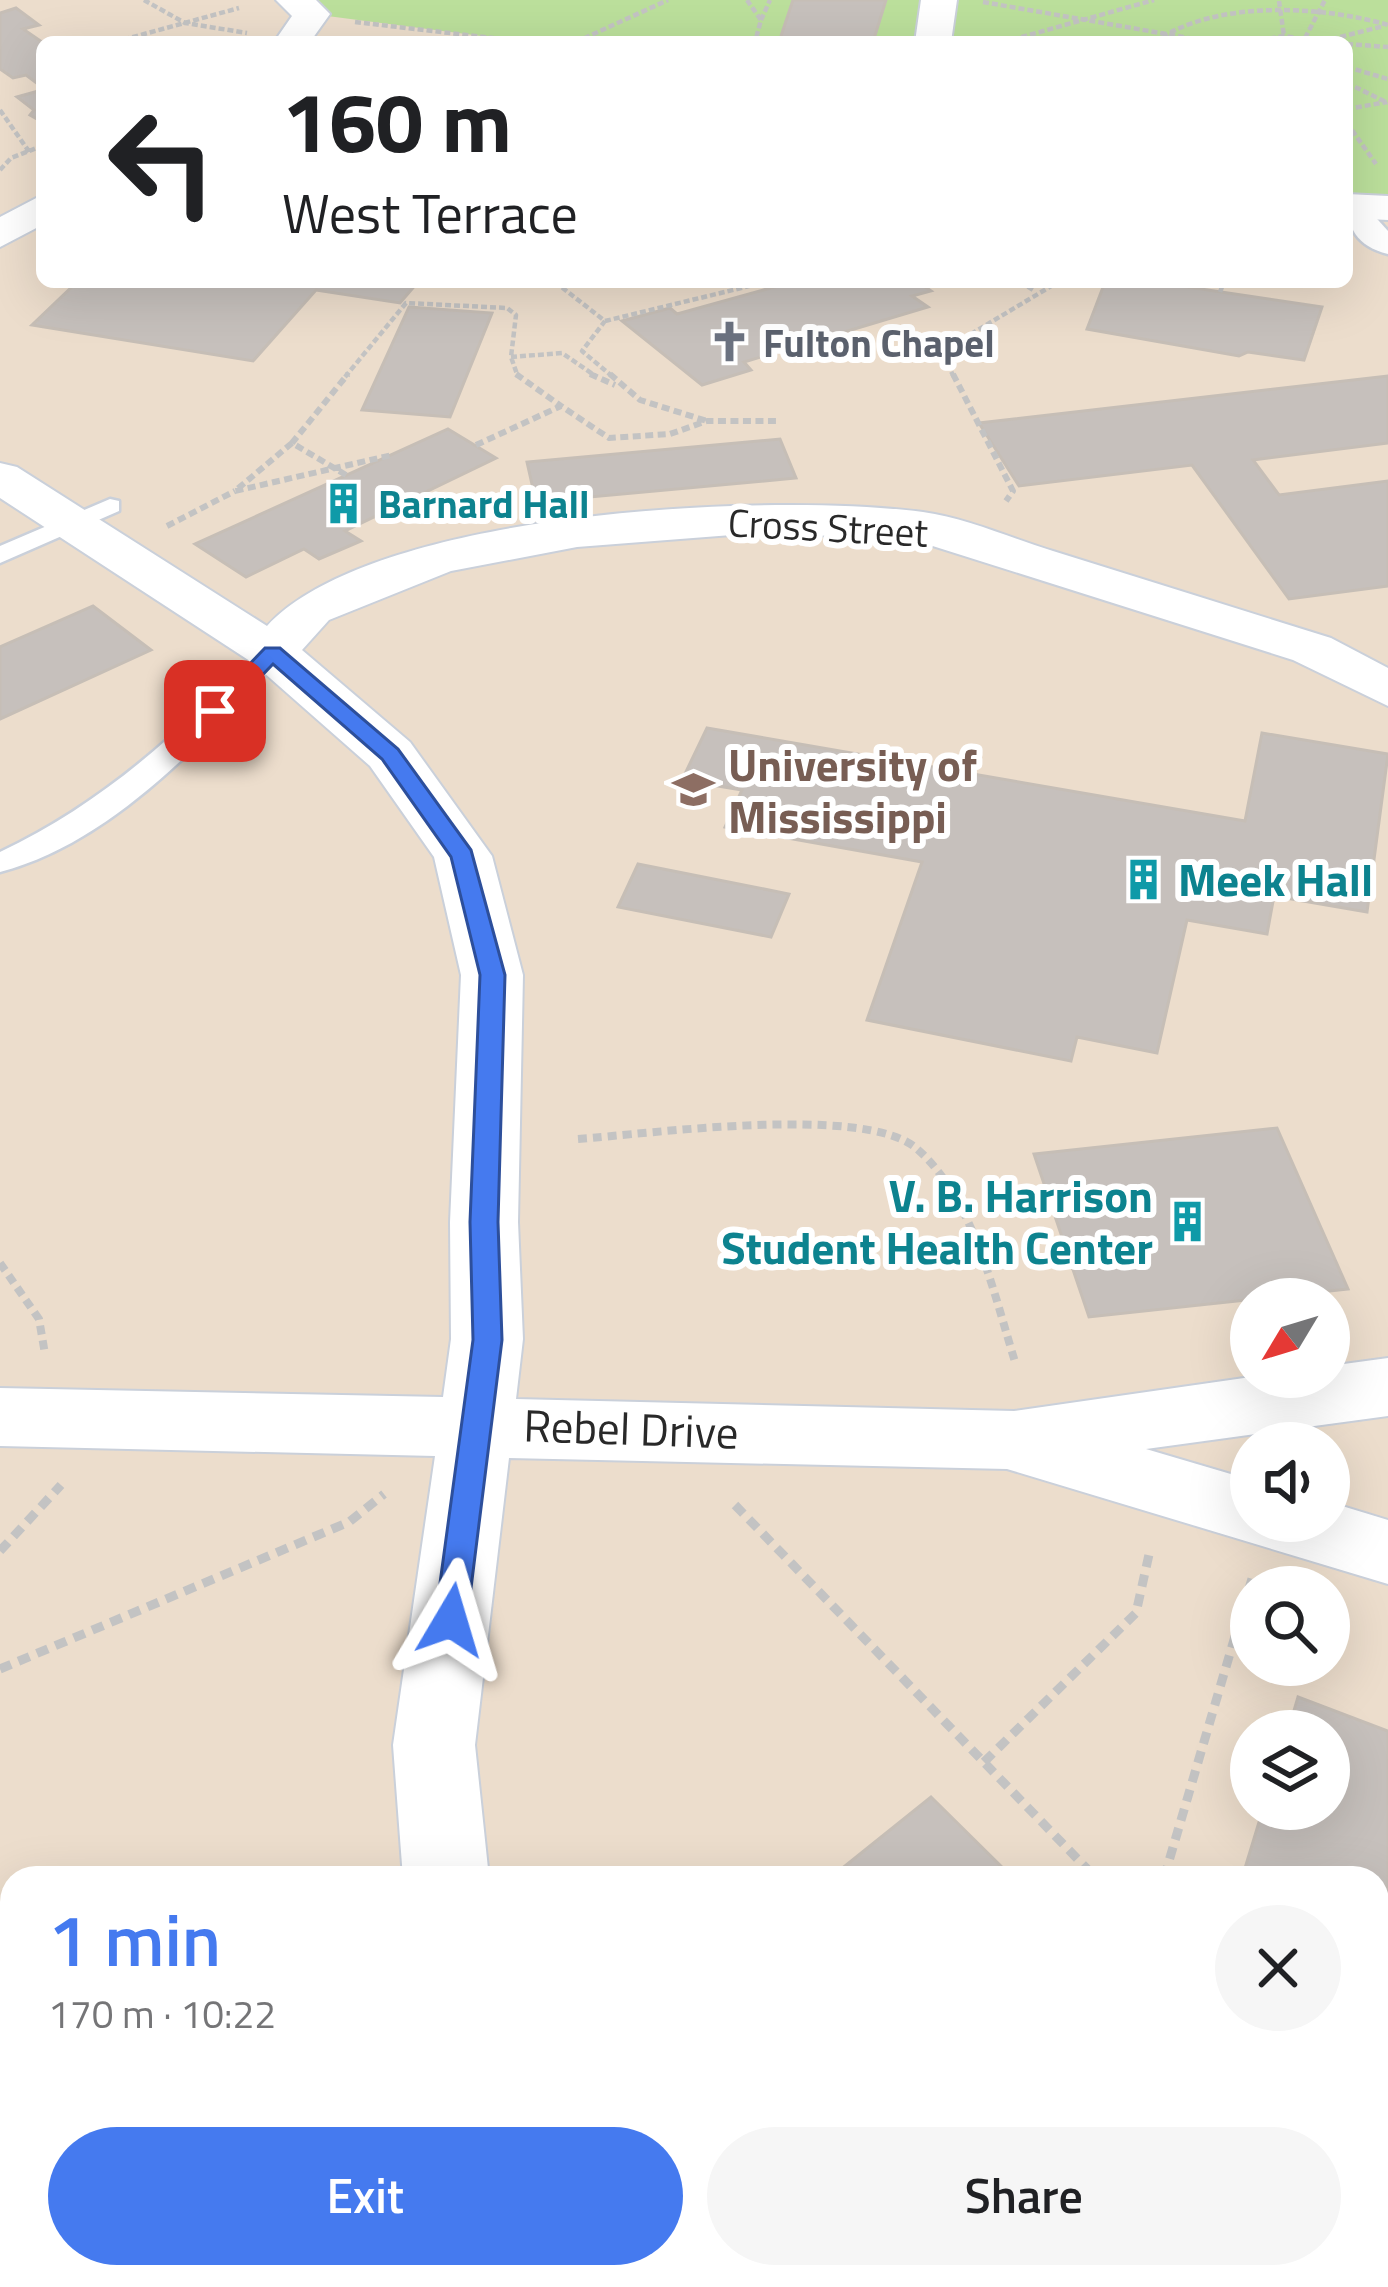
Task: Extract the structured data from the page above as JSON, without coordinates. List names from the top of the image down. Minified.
{"streets":{"street":["Cross Street","Rebel Drive"]},"places":{"church":["Fulton Chapel"],"building":["Barnard Hall","Meek Hall","V. B. Harrison Student Health Center"],"school or university":["University of Mississippi"]},"north":"bottom left","page":{"turn":["160 m","West Terrace"],"heading":["1 min","170 m · 10:22"],"buttons":["Exit","Share"]}}
